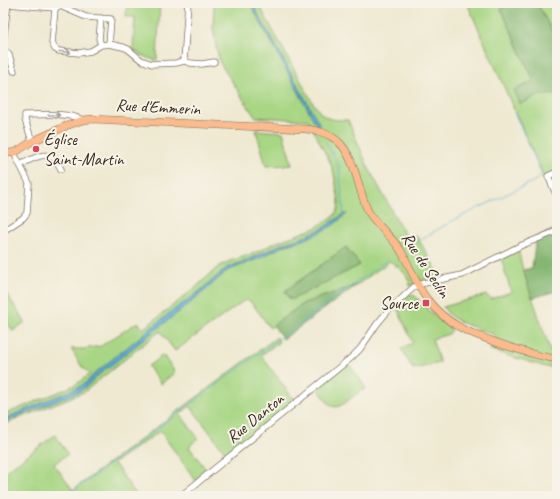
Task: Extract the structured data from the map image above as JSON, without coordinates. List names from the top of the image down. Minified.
{"streets":{"main road":["Rue d'Emmerin","Rue de Seclin"],"street":["Rue Danton"]},"crossings":[["Rue d'Emmerin","Rue de Seclin"],["Rue de Seclin","Rue Danton"]],"places":{"other":["Église Saint-Martin"],"transit":["Source"]}}
